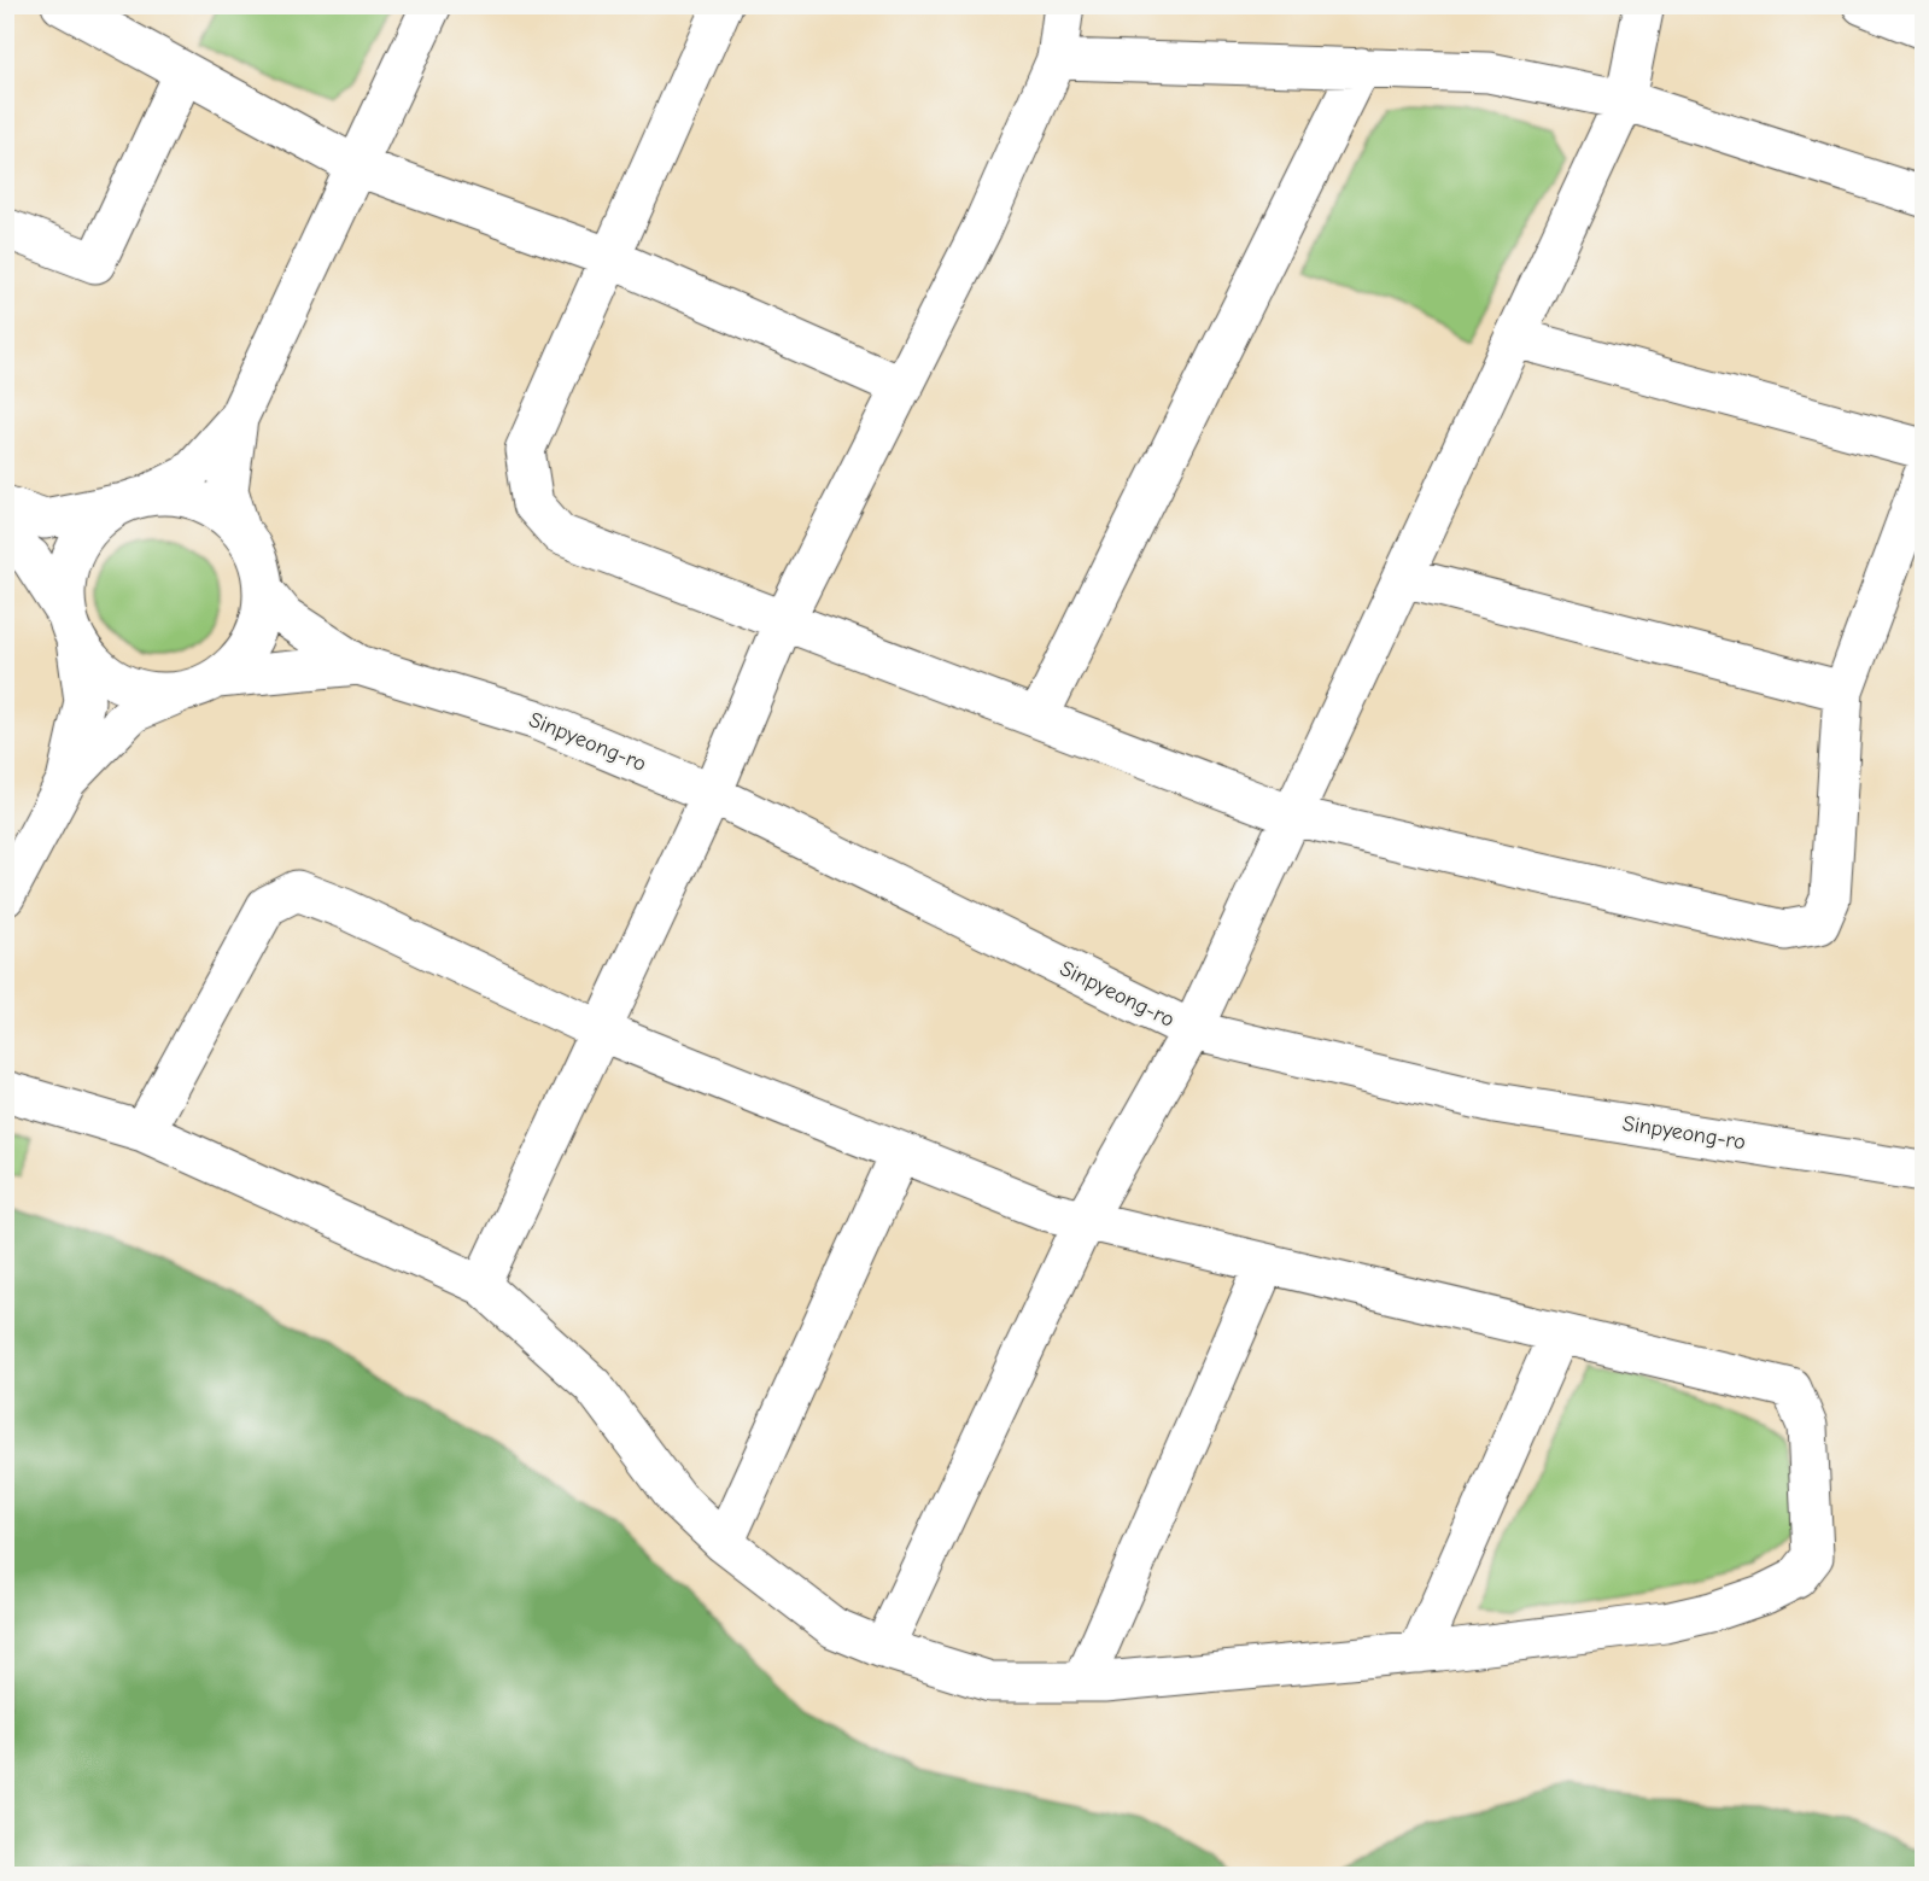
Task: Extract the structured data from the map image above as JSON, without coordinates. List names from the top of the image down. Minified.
{"streets":{"street":["Sinpyeong-ro"]}}
